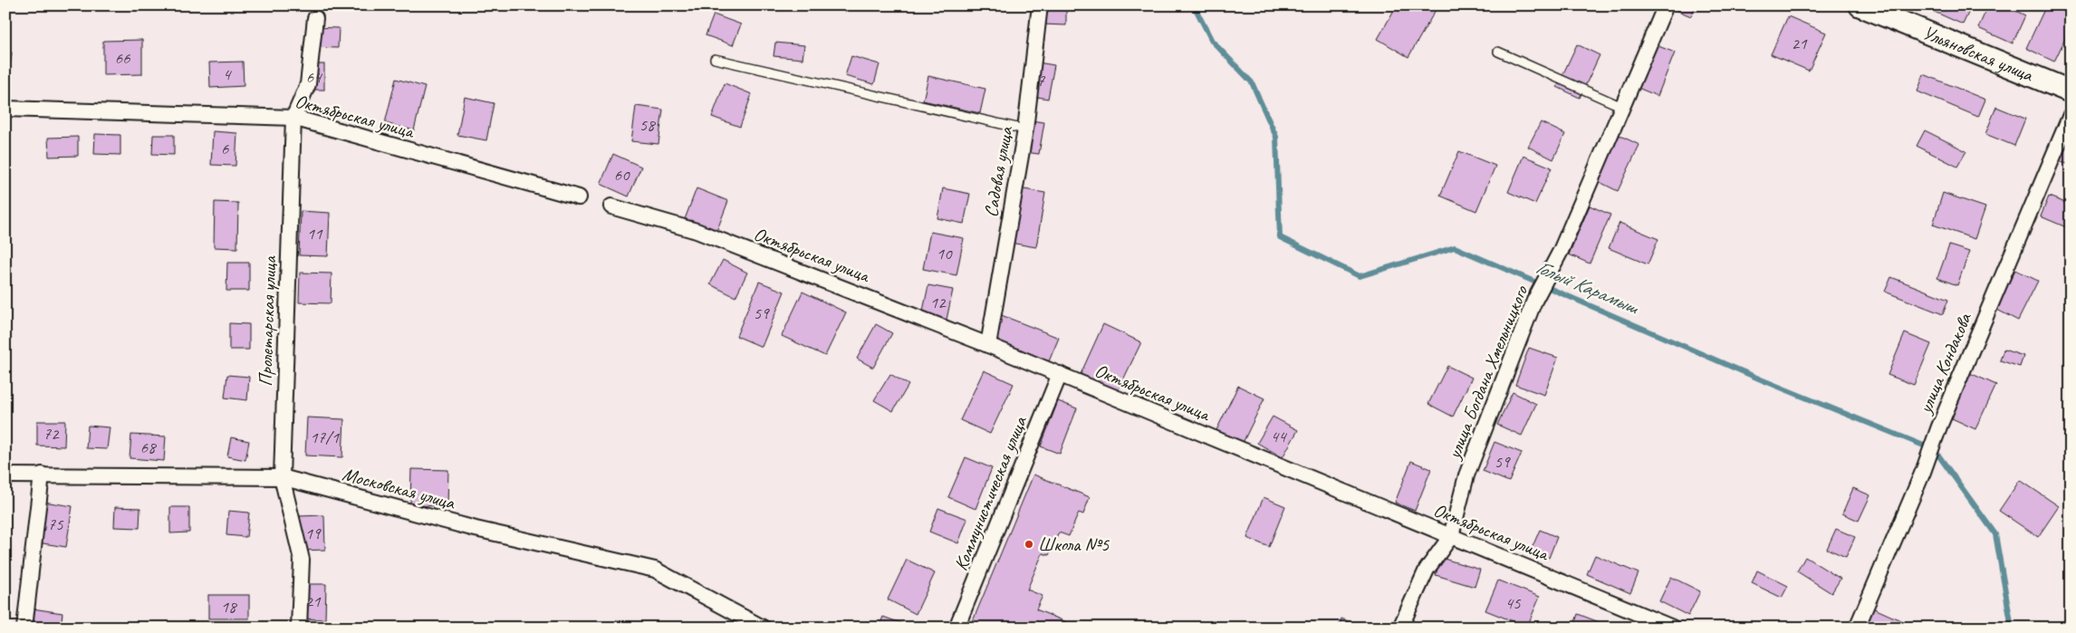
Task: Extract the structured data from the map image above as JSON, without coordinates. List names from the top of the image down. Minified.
{"streets":{"street":["Ульяновская улица","Октябрьская улица","Садовая улица","Пролетарская улица","улица Кондакова","улица Богдана Хмельницкого","Московская улица","Коммунистическая улица"]},"crossings":[["Октябрьская улица","Садовая улица"],["Октябрьская улица","Пролетарская улица"],["Октябрьская улица","улица Богдана Хмельницкого"],["Октябрьская улица","Коммунистическая улица"],["Пролетарская улица","Московская улица"]],"water":["Голый Карамыш"],"places":["Школа №5"],"house_numbers":["21","66","4","64","7","58","6","60","11","10","12","59","72","44","17/1","68","59","75","19","21","45","18"]}
